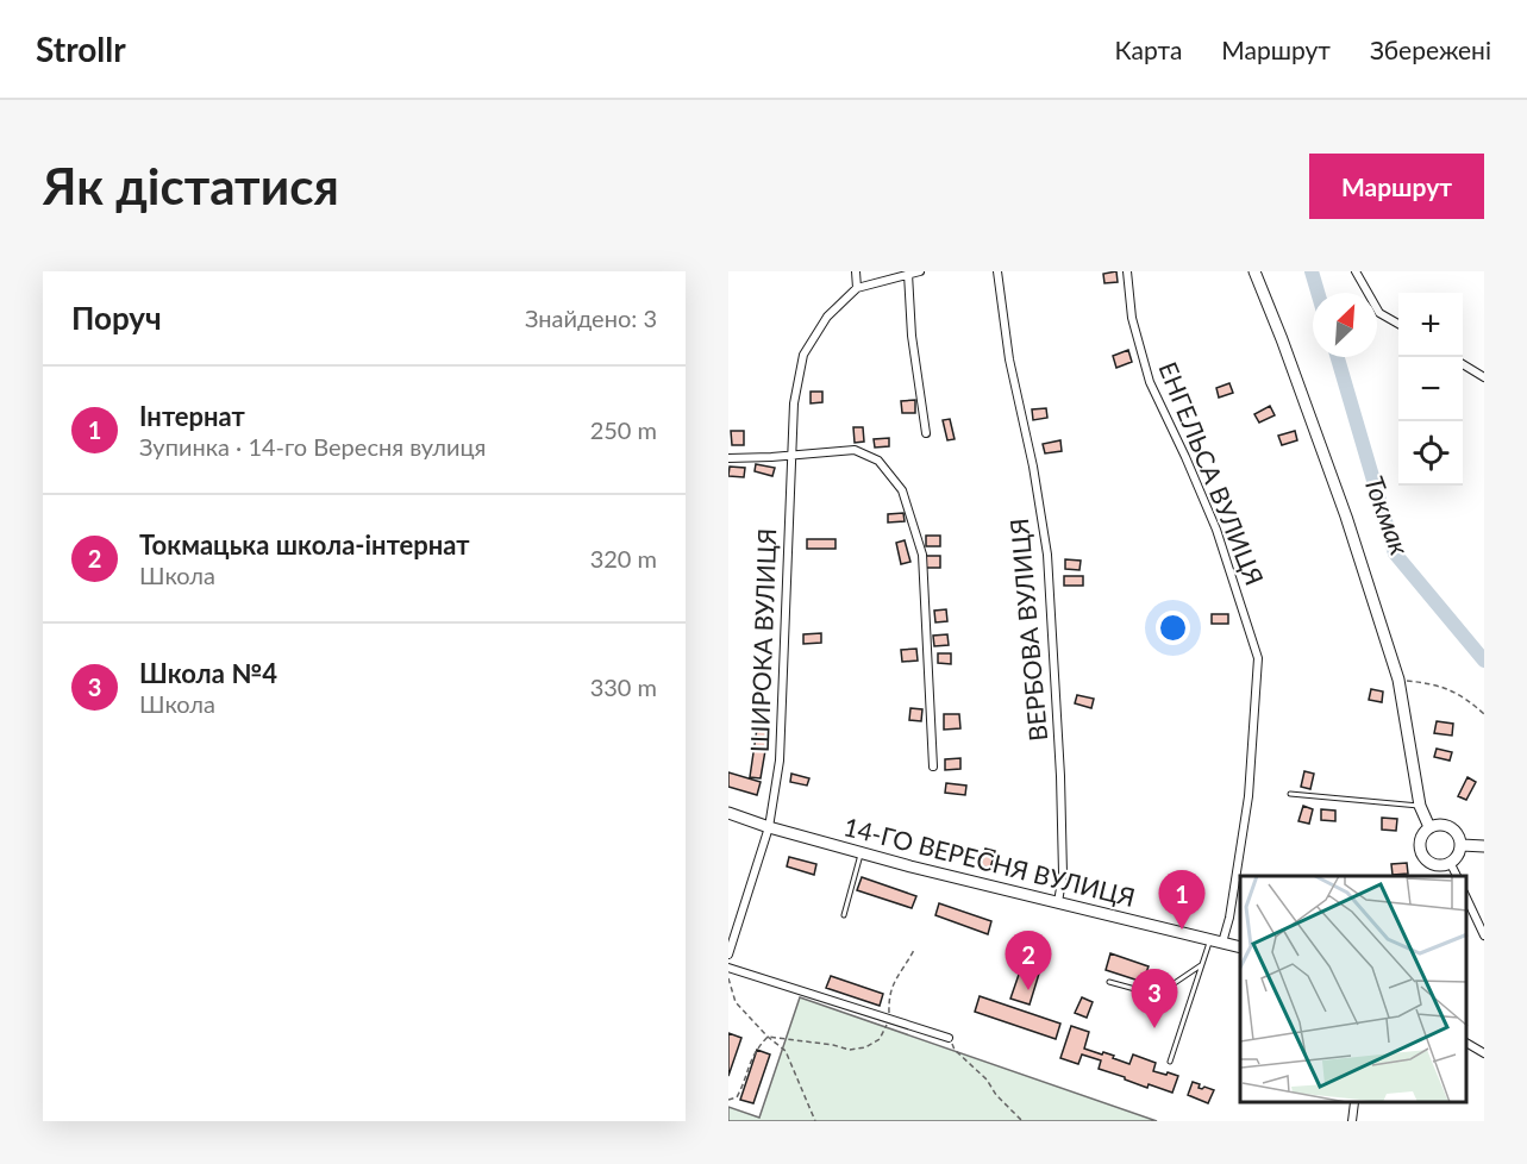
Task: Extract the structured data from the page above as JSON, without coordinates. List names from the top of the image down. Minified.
{"streets":{"street":["ЕНГЕЛЬСА ВУЛИЦЯ","ВЕРБОВА ВУЛИЦЯ","ШИРОКА ВУЛИЦЯ","14-ГО ВЕРЕСНЯ ВУЛИЦЯ"]},"crossings":[["ЕНГЕЛЬСА ВУЛИЦЯ","14-ГО ВЕРЕСНЯ ВУЛИЦЯ"],["ВЕРБОВА ВУЛИЦЯ","14-ГО ВЕРЕСНЯ ВУЛИЦЯ"],["ШИРОКА ВУЛИЦЯ","14-ГО ВЕРЕСНЯ ВУЛИЦЯ"]],"water":["Токмак"],"north":"top right","page":{"header":"Strollr","nav":["Карта","Маршрут","Збережені"],"buttons":"Маршрут","title":"Як дістатися","heading":["Поруч","Знайдено: 3"],"map_buttons":["+","−"],"list":[{"mark":"1","name":"Інтернат","note":"Зупинка · 14-го Вересня вулиця","value":"250 m"},{"mark":"2","name":"Токмацька школа-інтернат","note":"Школа","value":"320 m"},{"mark":"3","name":"Школа №4","note":"Школа","value":"330 m"}],"pins":["1","2","3"]}}
